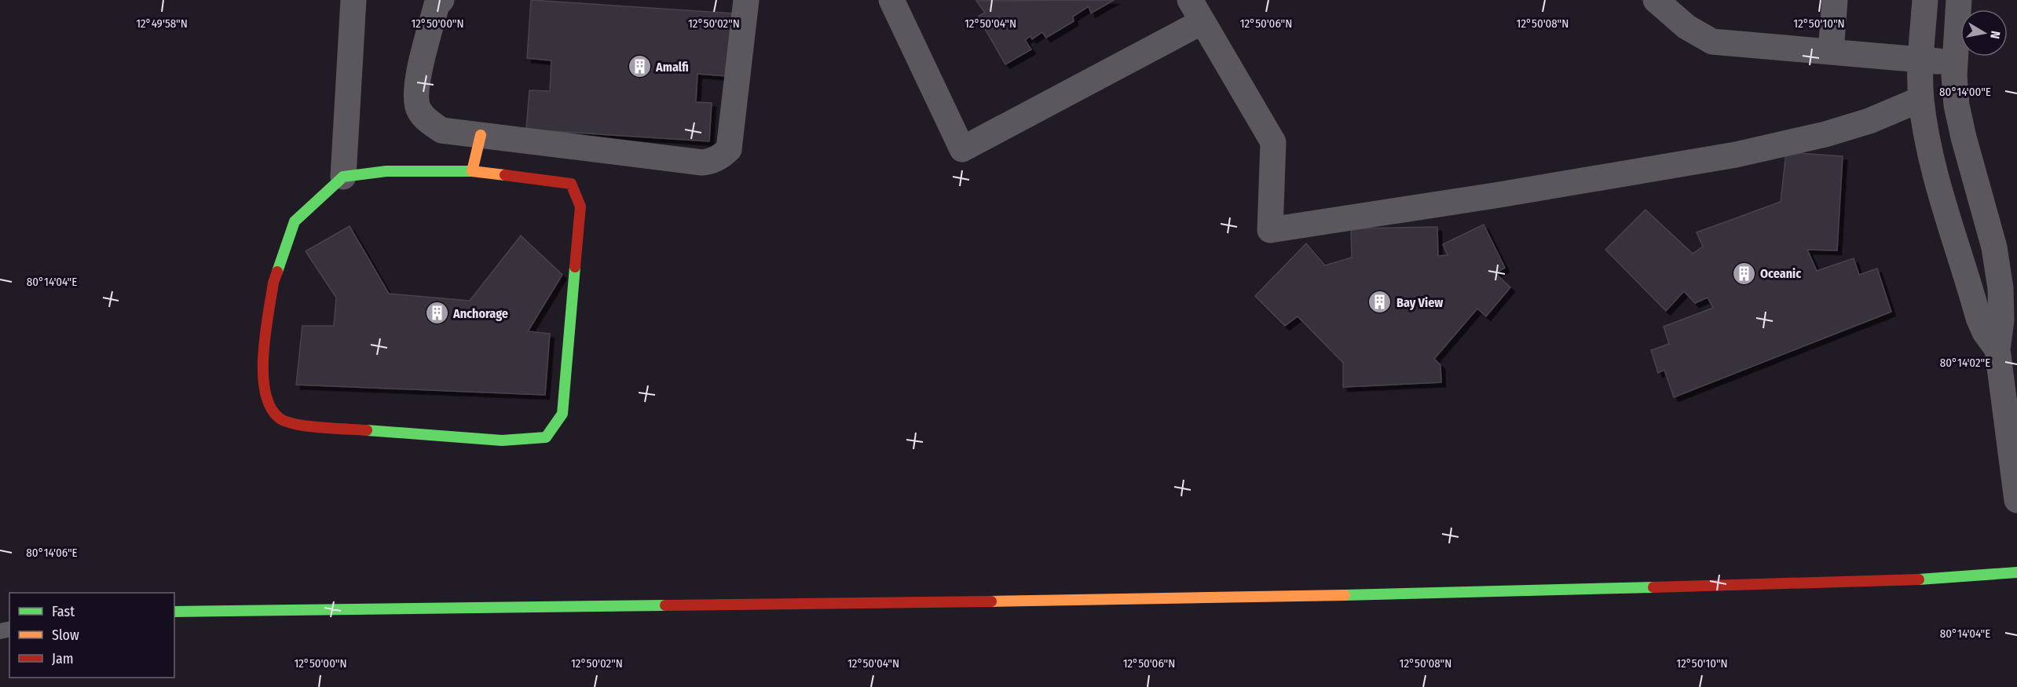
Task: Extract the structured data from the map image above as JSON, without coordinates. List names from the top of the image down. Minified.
{"places":{"building":["Amalfi","Oceanic","Bay View","Anchorage"]},"legend":["Fast","Slow","Jam"],"north":"right","coordinates":["12°49'58\"N","12°50'00\"N","12°50'02\"N","12°50'04\"N","12°50'06\"N","12°50'08\"N","12°50'10\"N","80°14'00\"E","80°14'04\"E","80°14'02\"E","80°14'06\"E"]}
